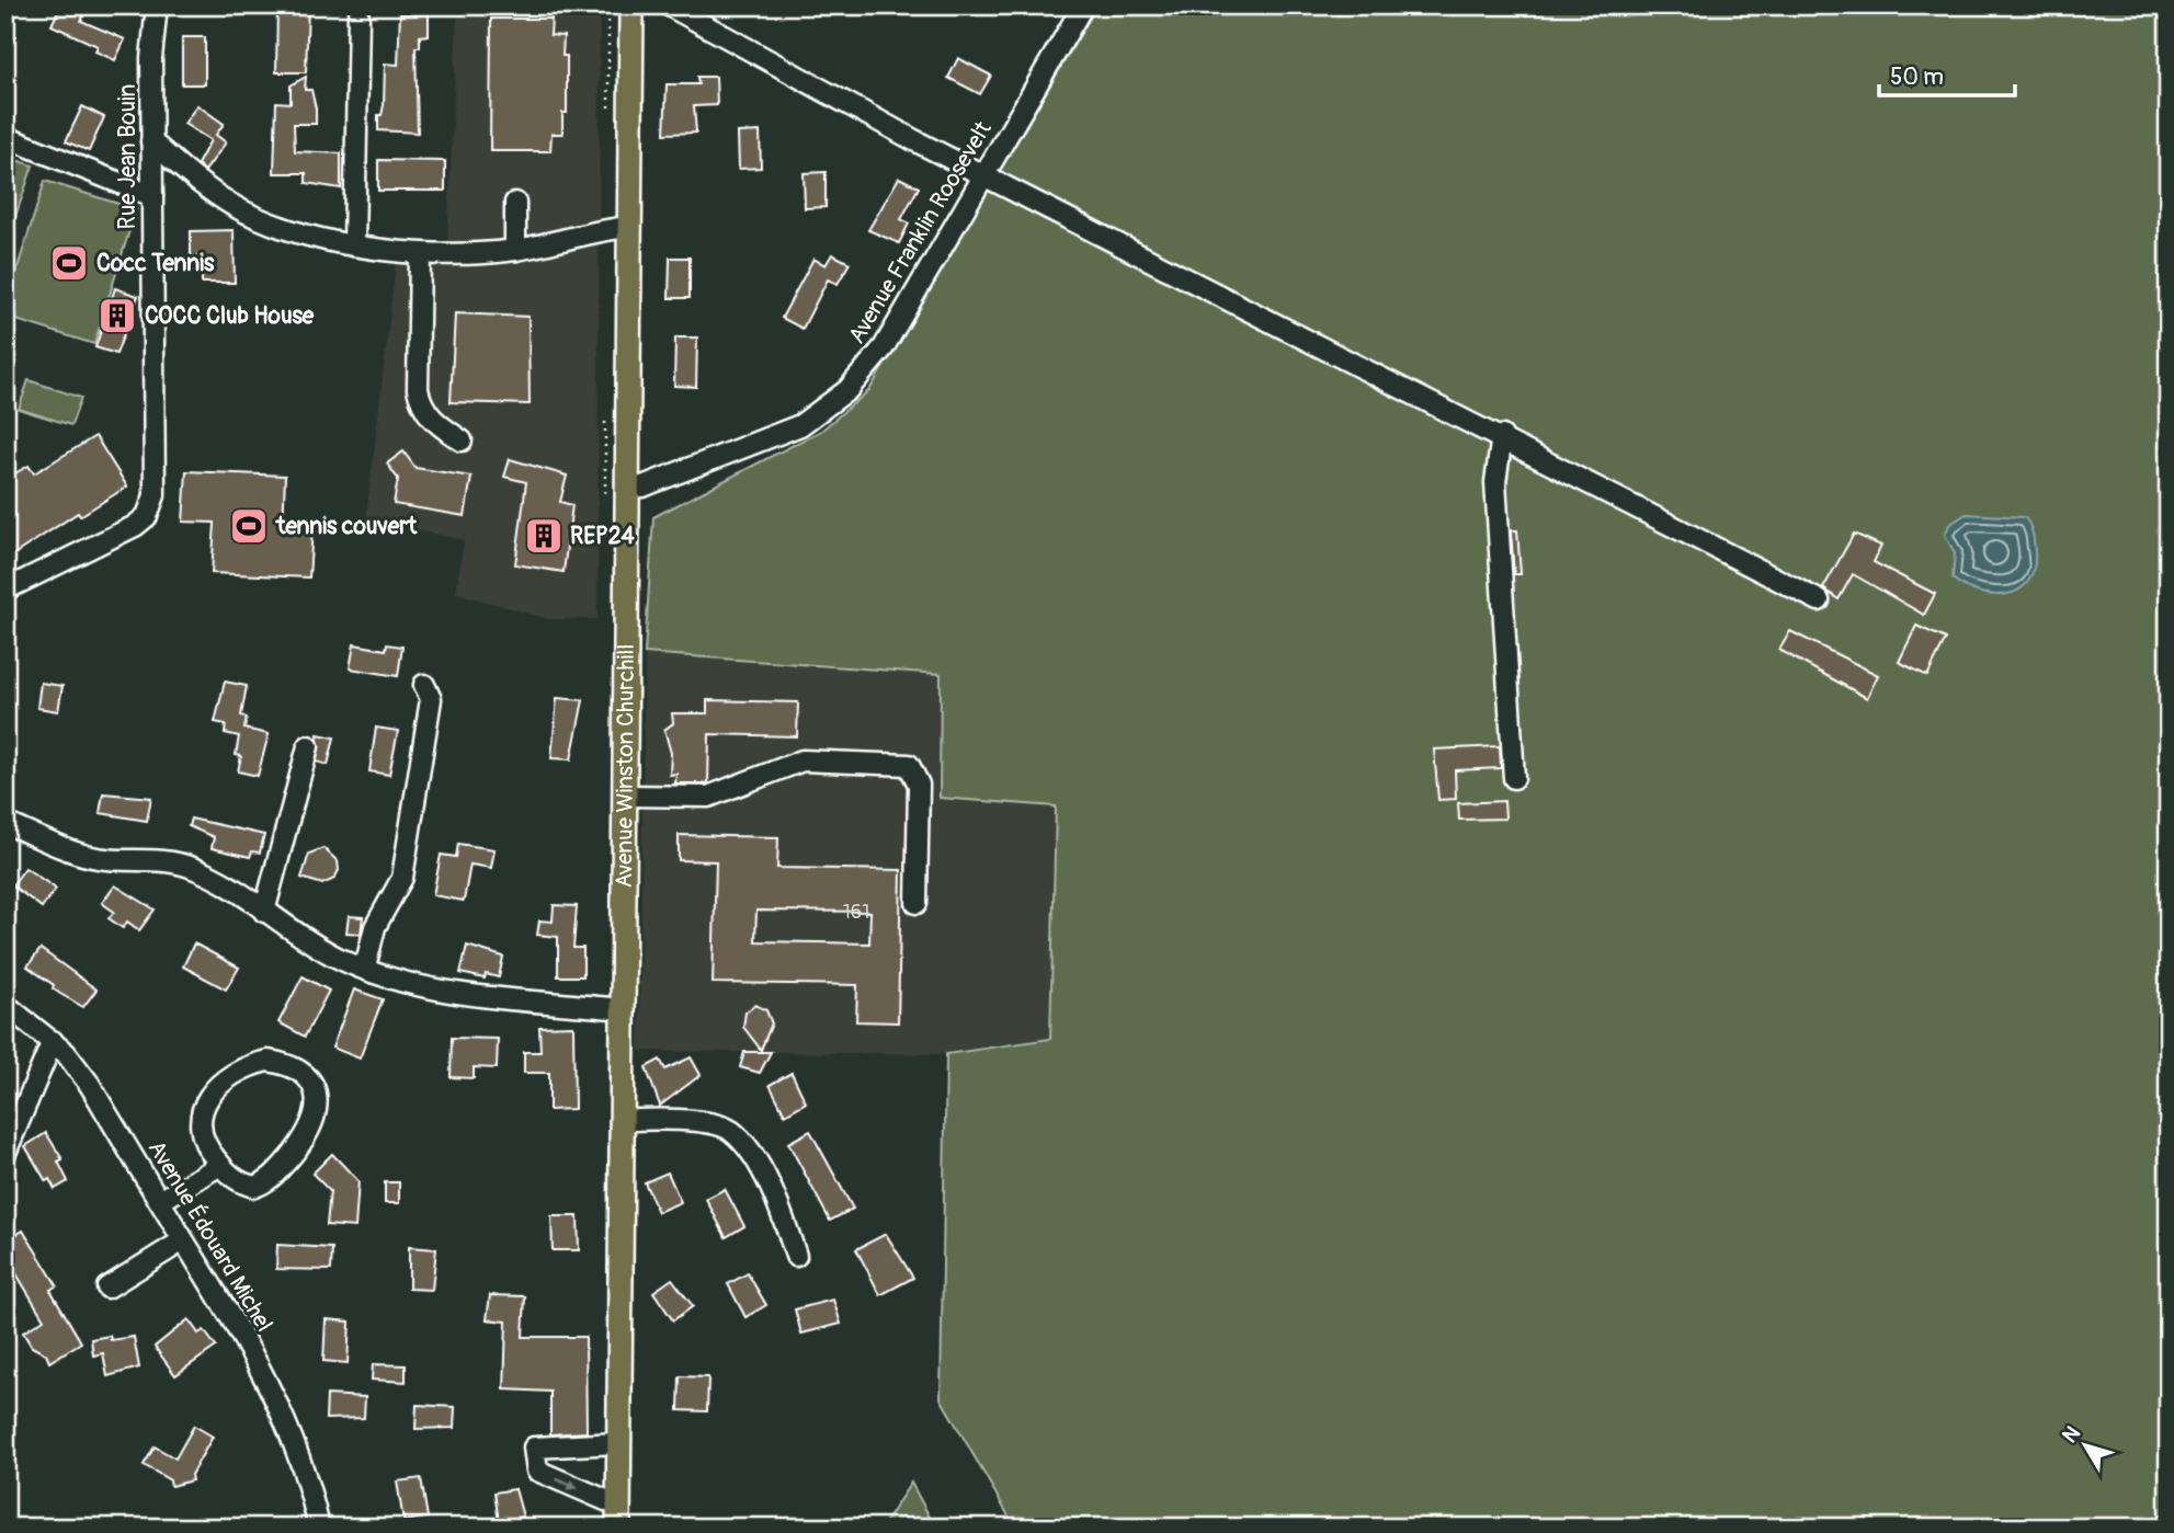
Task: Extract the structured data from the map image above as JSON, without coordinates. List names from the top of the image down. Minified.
{"streets":{"main road":["Avenue Winston Churchill"],"street":["Rue Jean Bouin","Avenue Franklin Roosevelt","Avenue Édouard Michel"]},"crossings":[["Avenue Franklin Roosevelt","Avenue Winston Churchill"]],"places":{"sports":["Cocc Tennis","tennis couvert"],"building":["COCC Club House","REP24"]},"house_numbers":["161"],"scale_bar":"50 m","north":"top left"}
